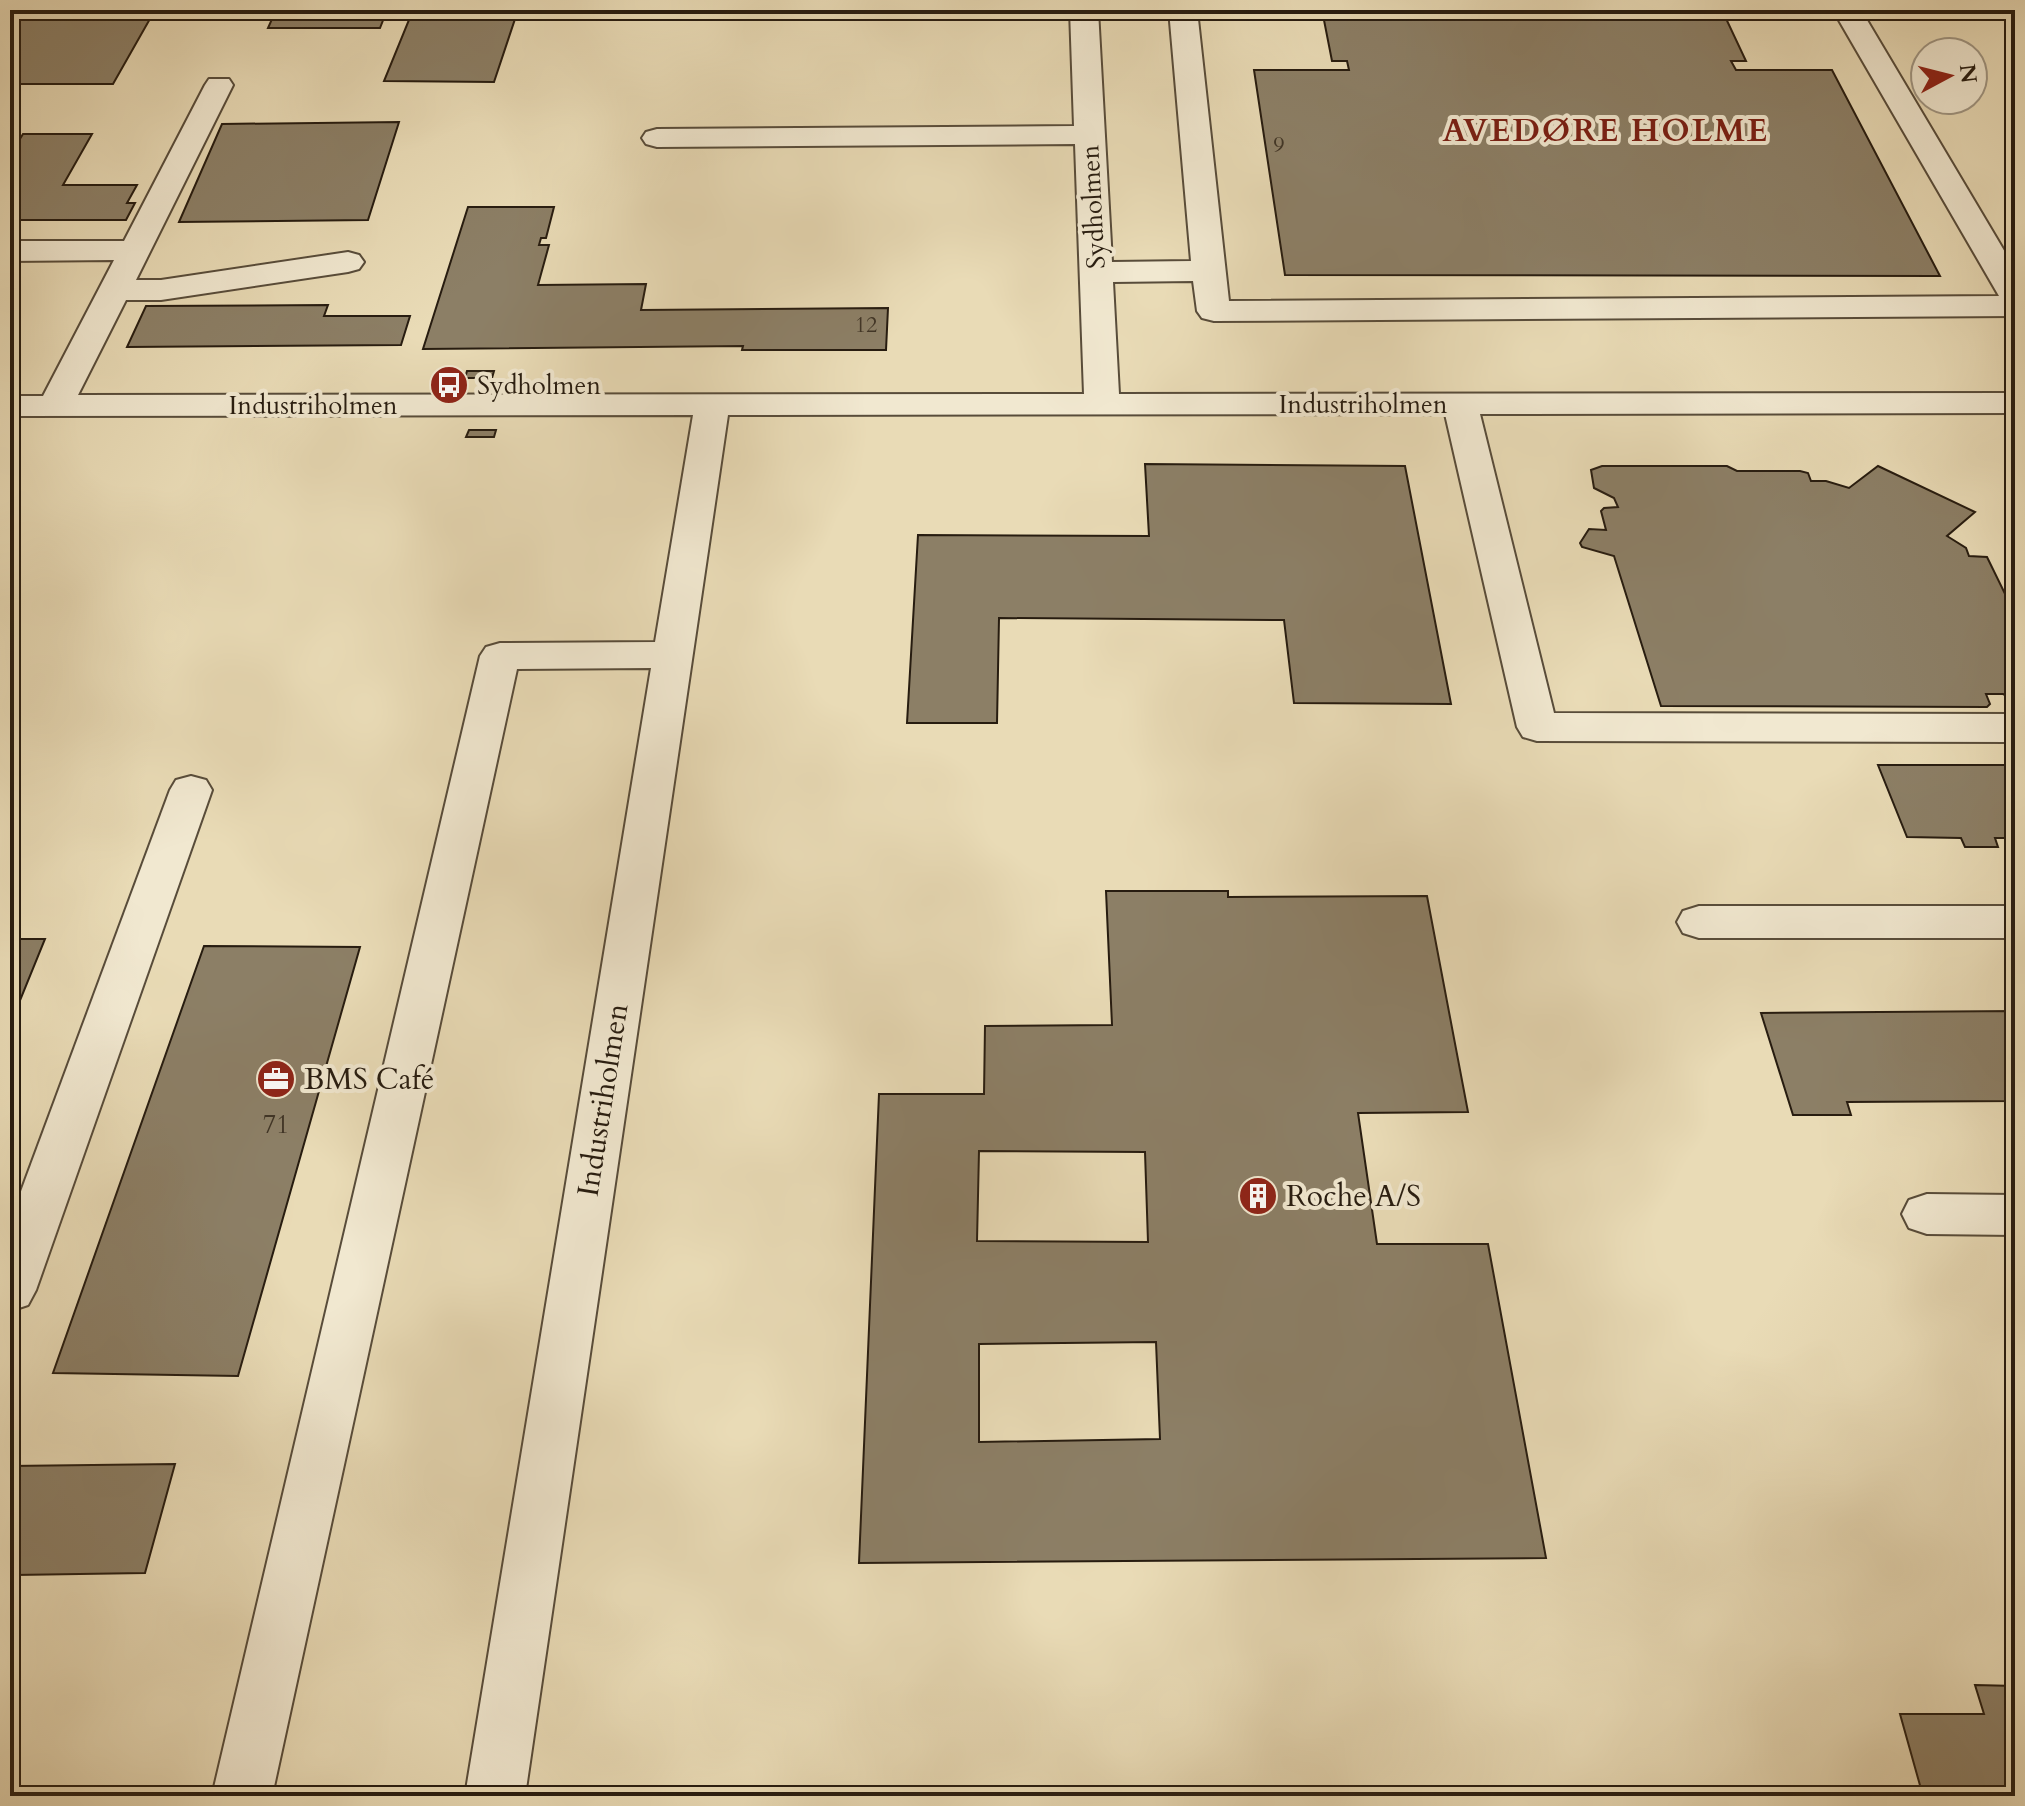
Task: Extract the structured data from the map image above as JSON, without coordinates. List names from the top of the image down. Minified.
{"streets":{"street":["Sydholmen","Industriholmen"]},"crossings":[["Sydholmen","Industriholmen"]],"districts":["AVEDØRE HOLME"],"places":{"bus stop":["Sydholmen"],"office":["BMS Café"],"building":["Roche A/S"]},"house_numbers":["9","12","71"],"north":"right"}
